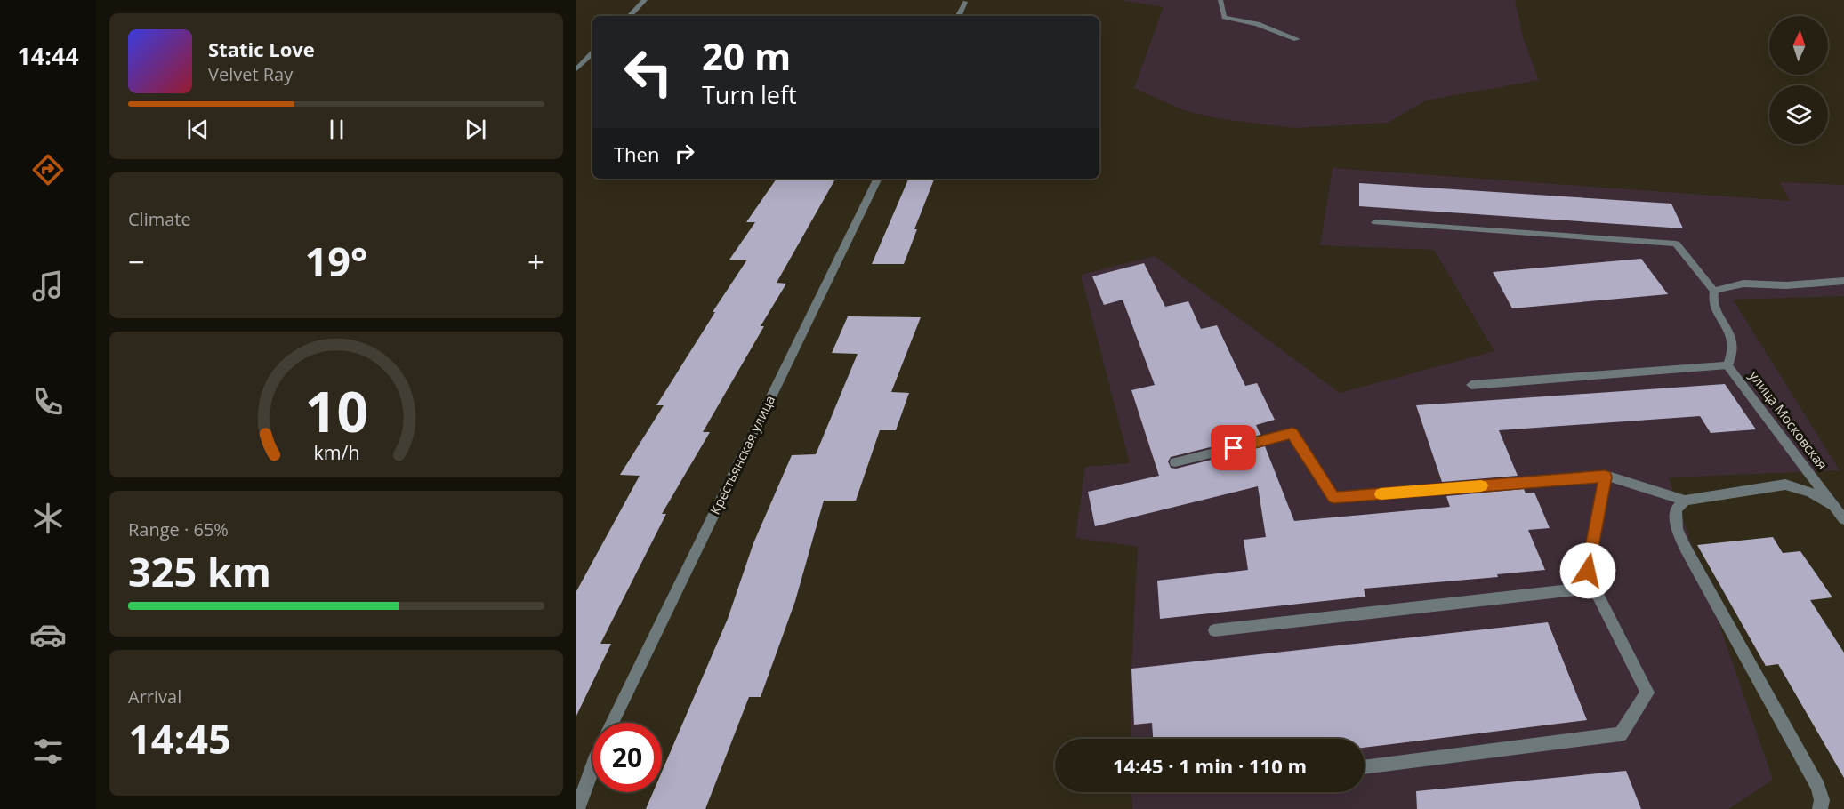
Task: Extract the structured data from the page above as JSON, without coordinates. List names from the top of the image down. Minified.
{"streets":{"street":["улица Московская","Крестьянская улица"]},"north":"top","page":{"tabs":"14:44","turn":["20 m","Turn left"],"song":["Static Love","Velvet Ray"],"then":"Then","tile":["Climate",["Range · 65%","325 km"],["Arrival","14:45"]],"heat":["−","19°","+"],"limit":"20","trip":"14:45 · 1 min · 110 m","gauge":["10","km/h"]}}
